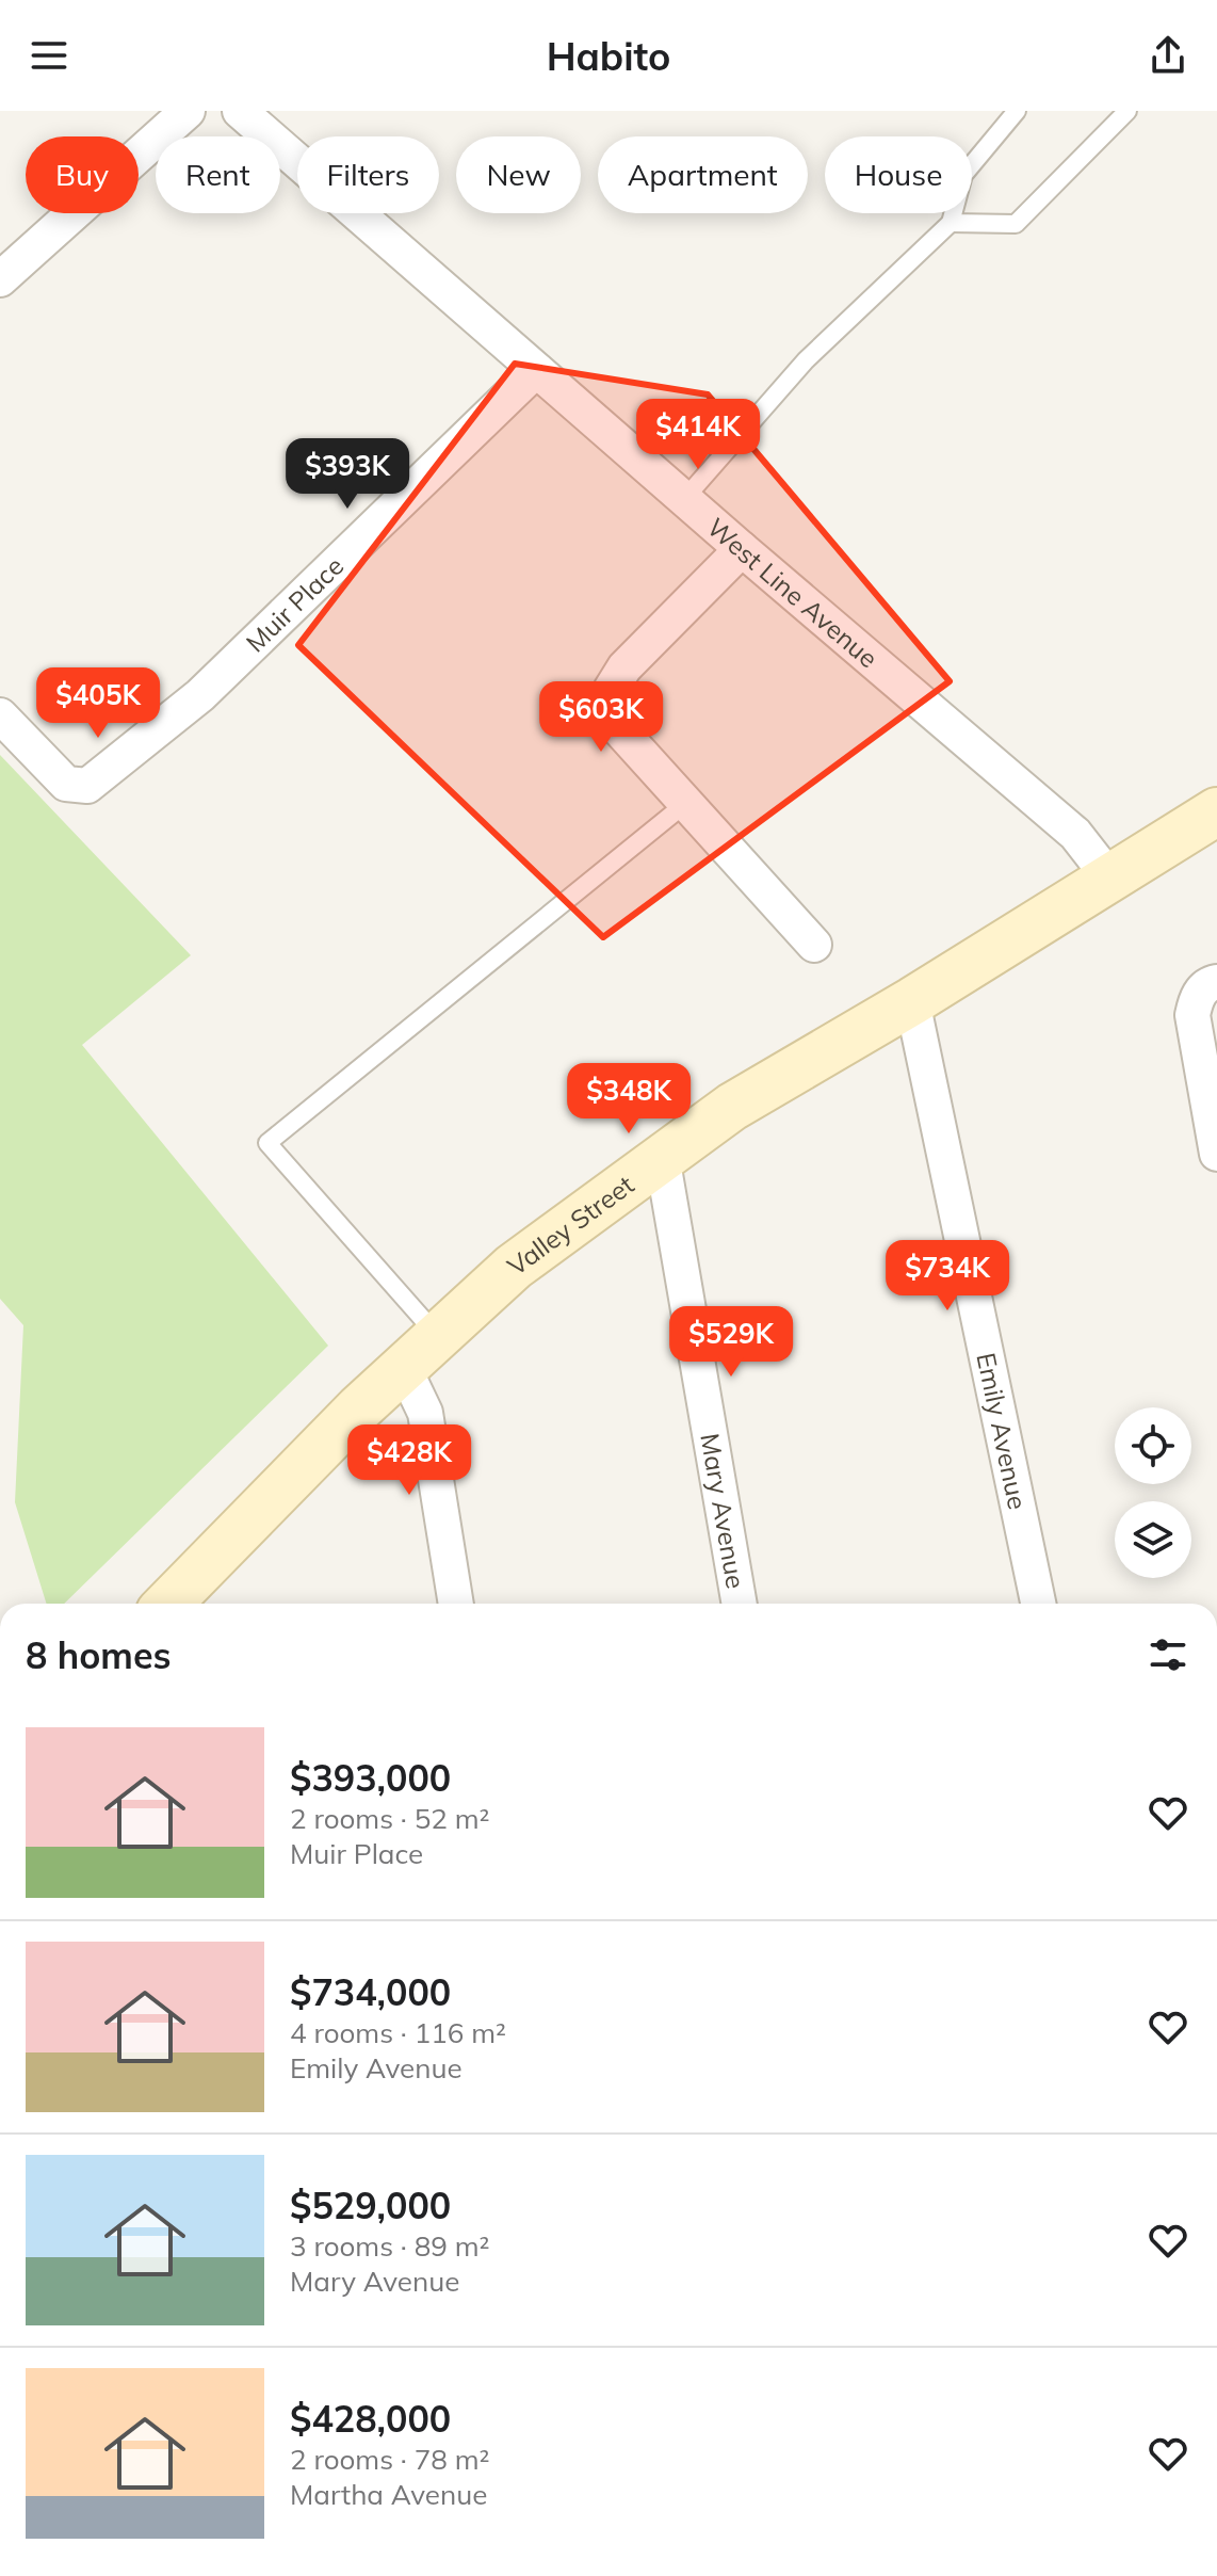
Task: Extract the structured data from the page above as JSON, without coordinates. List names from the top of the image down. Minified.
{"streets":{"main road":["Valley Street"],"street":["West Line Avenue","Muir Place","Emily Avenue","Mary Avenue"]},"crossings":[["West Line Avenue","Muir Place"],["West Line Avenue","Valley Street"],["Valley Street","Emily Avenue"],["Valley Street","Mary Avenue"]],"page":{"header":"Habito","chip":["Buy","Rent","Filters","New","Apartment","House"],"price":["$414K","$393K","$405K","$603K","$348K","$734K","$529K","$428K"],"heading":"8 homes","list":[{"name":"$393,000","note":"2 rooms · 52 m² · Muir Place"},{"name":"$734,000","note":"4 rooms · 116 m² · Emily Avenue"},{"name":"$529,000","note":"3 rooms · 89 m² · Mary Avenue"},{"name":"$428,000","note":"2 rooms · 78 m² · Martha Avenue"}]}}
